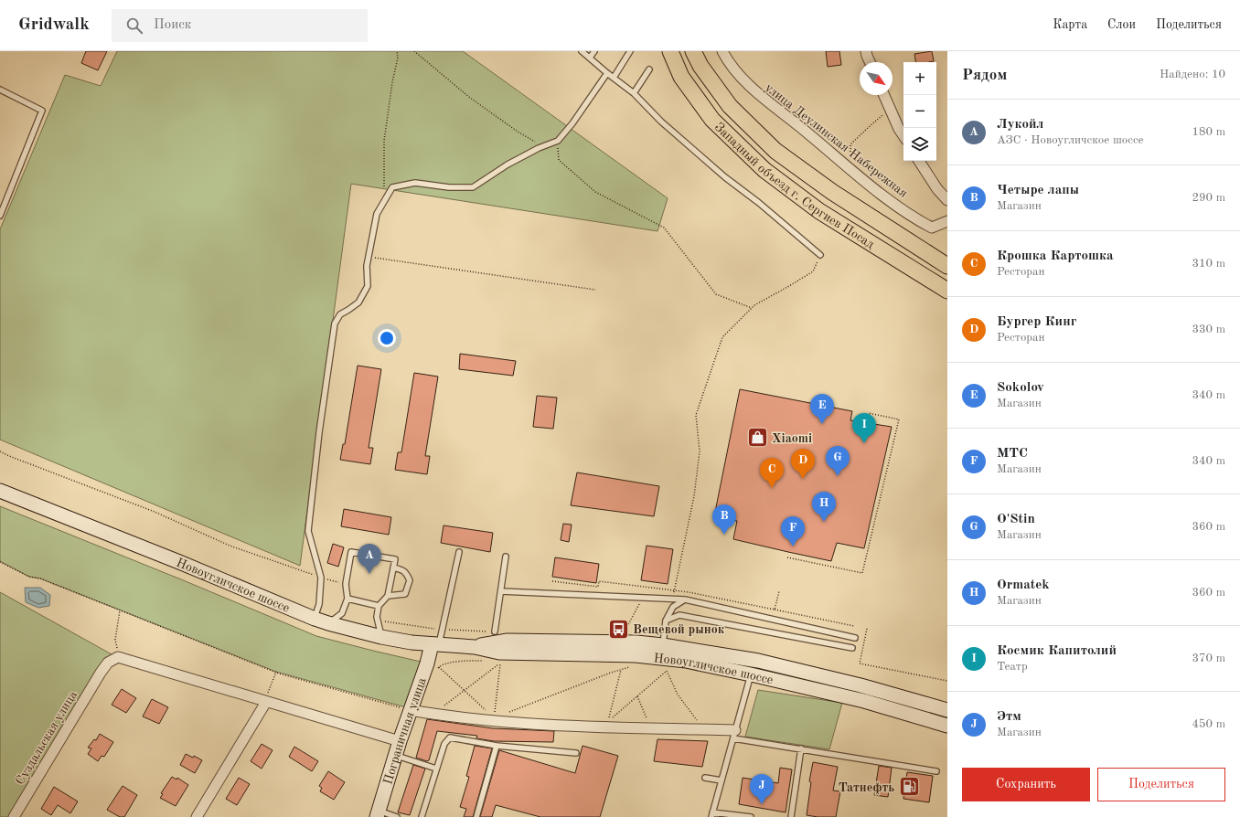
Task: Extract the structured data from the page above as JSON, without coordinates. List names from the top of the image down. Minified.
{"streets":{"main road":["Западный объезд г. Сергиев Посад","Новоугличское шоссе","Пограничная улица"],"street":["улица Деулинская Набережная","Суздальская улица"]},"crossings":[["Новоугличское шоссе","Пограничная улица"]],"places":{"shop":["Xiaomi"],"bus stop":["Вещевой рынок"],"fuel station":["Татнефть"]},"north":"bottom right","page":{"header":"Gridwalk","search":"Поиск","nav":["Карта","Слои","Поделиться"],"heading":["Рядом","Найдено: 10"],"map_buttons":["+","−"],"list":[{"mark":"A","name":"Лукойл","note":"АЗС · Новоугличское шоссе","value":"180 m"},{"mark":"B","name":"Четыре лапы","note":"Магазин","value":"290 m"},{"mark":"C","name":"Крошка Картошка","note":"Ресторан","value":"310 m"},{"mark":"D","name":"Бургер Кинг","note":"Ресторан","value":"330 m"},{"mark":"E","name":"Sokolov","note":"Магазин","value":"340 m"},{"mark":"F","name":"МТС","note":"Магазин","value":"340 m"},{"mark":"G","name":"O'Stin","note":"Магазин","value":"360 m"},{"mark":"H","name":"Ormatek","note":"Магазин","value":"360 m"},{"mark":"I","name":"Космик Капитолий","note":"Театр","value":"370 m"},{"mark":"J","name":"Этм","note":"Магазин","value":"450 m"}],"pins":["E","I","G","D","C","H","B","F","A","J"],"buttons":["Сохранить","Поделиться"]}}
